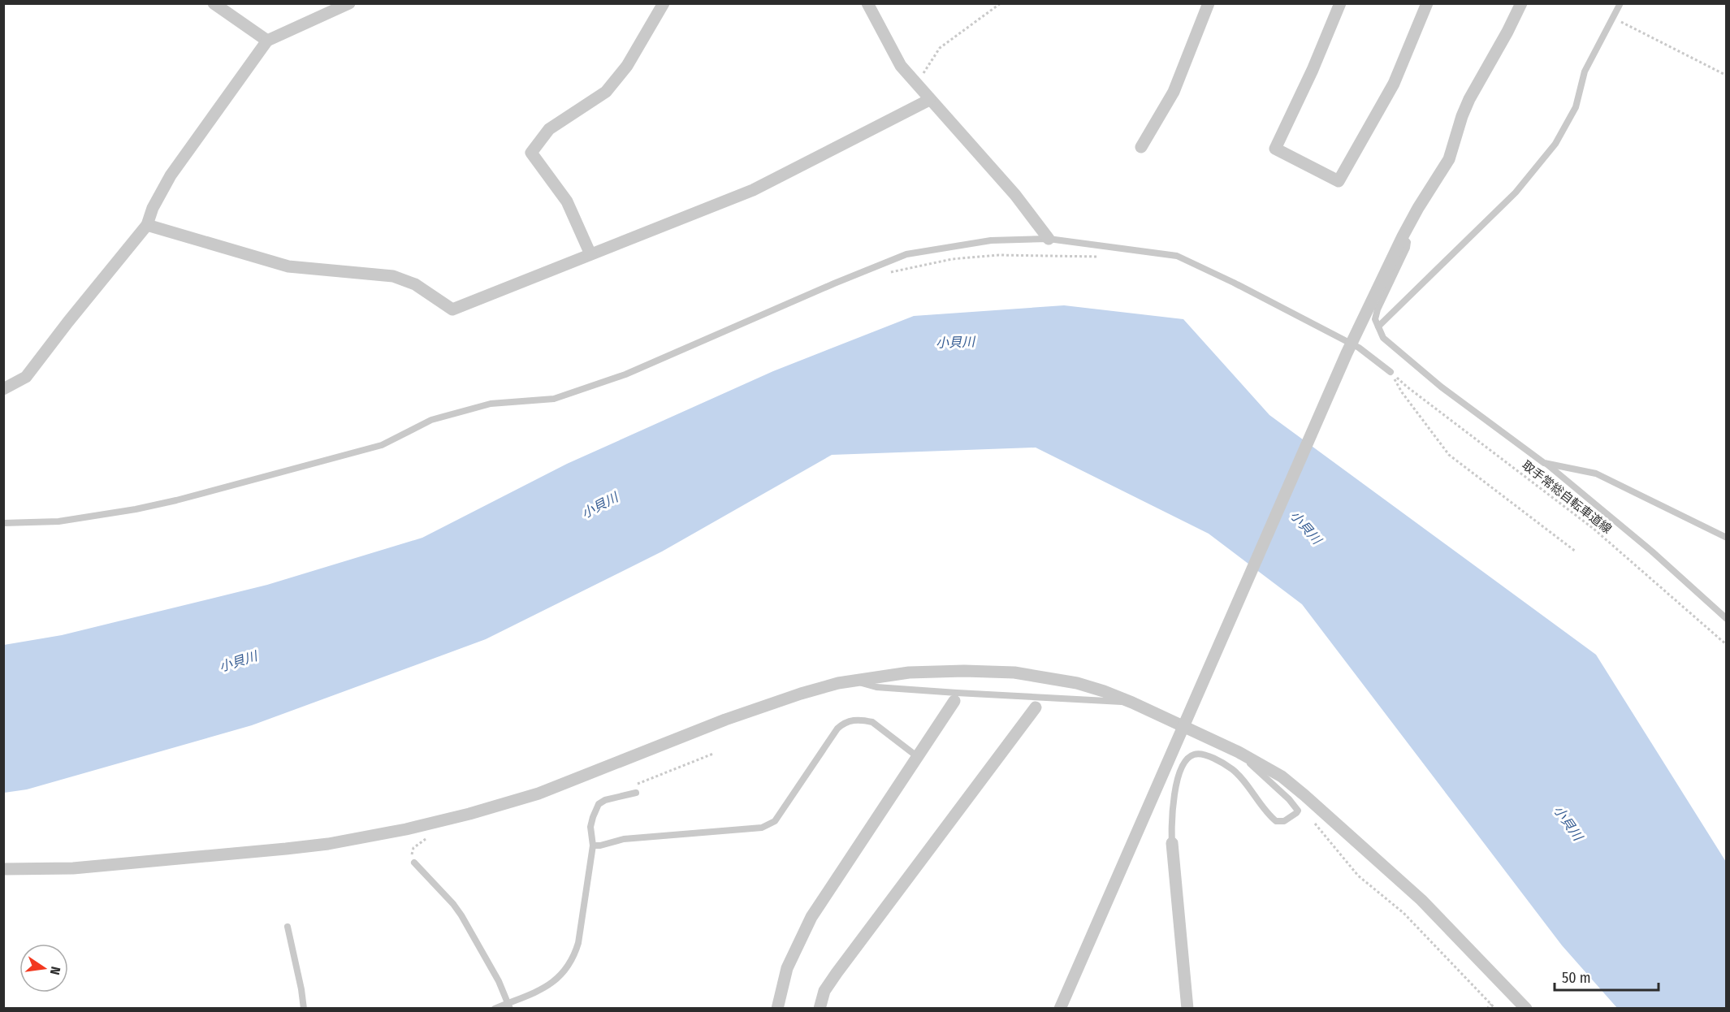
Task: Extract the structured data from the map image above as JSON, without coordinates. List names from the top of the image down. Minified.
{"streets":{"path":["取手常総自転車道線"]},"water":["小貝川"],"scale_bar":"50 m","north":"right"}
